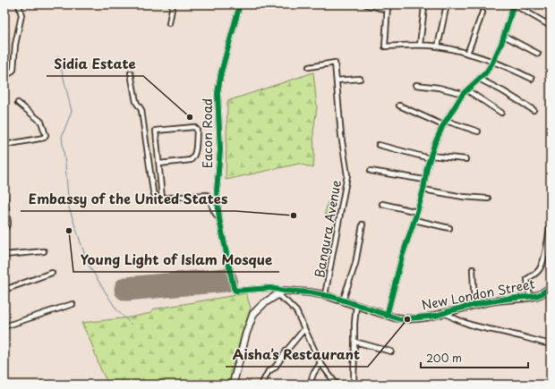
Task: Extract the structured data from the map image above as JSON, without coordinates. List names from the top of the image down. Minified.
{"streets":{"street":["Eacon Road","Bangura Avenue","New London Street"]},"crossings":[["Eacon Road","New London Street"],["Bangura Avenue","New London Street"]],"places":["Sidia Estate","Embassy of the United States","Young Light of Islam Mosque","Aisha’s Restaurant"],"scale_bar":"200 m"}
